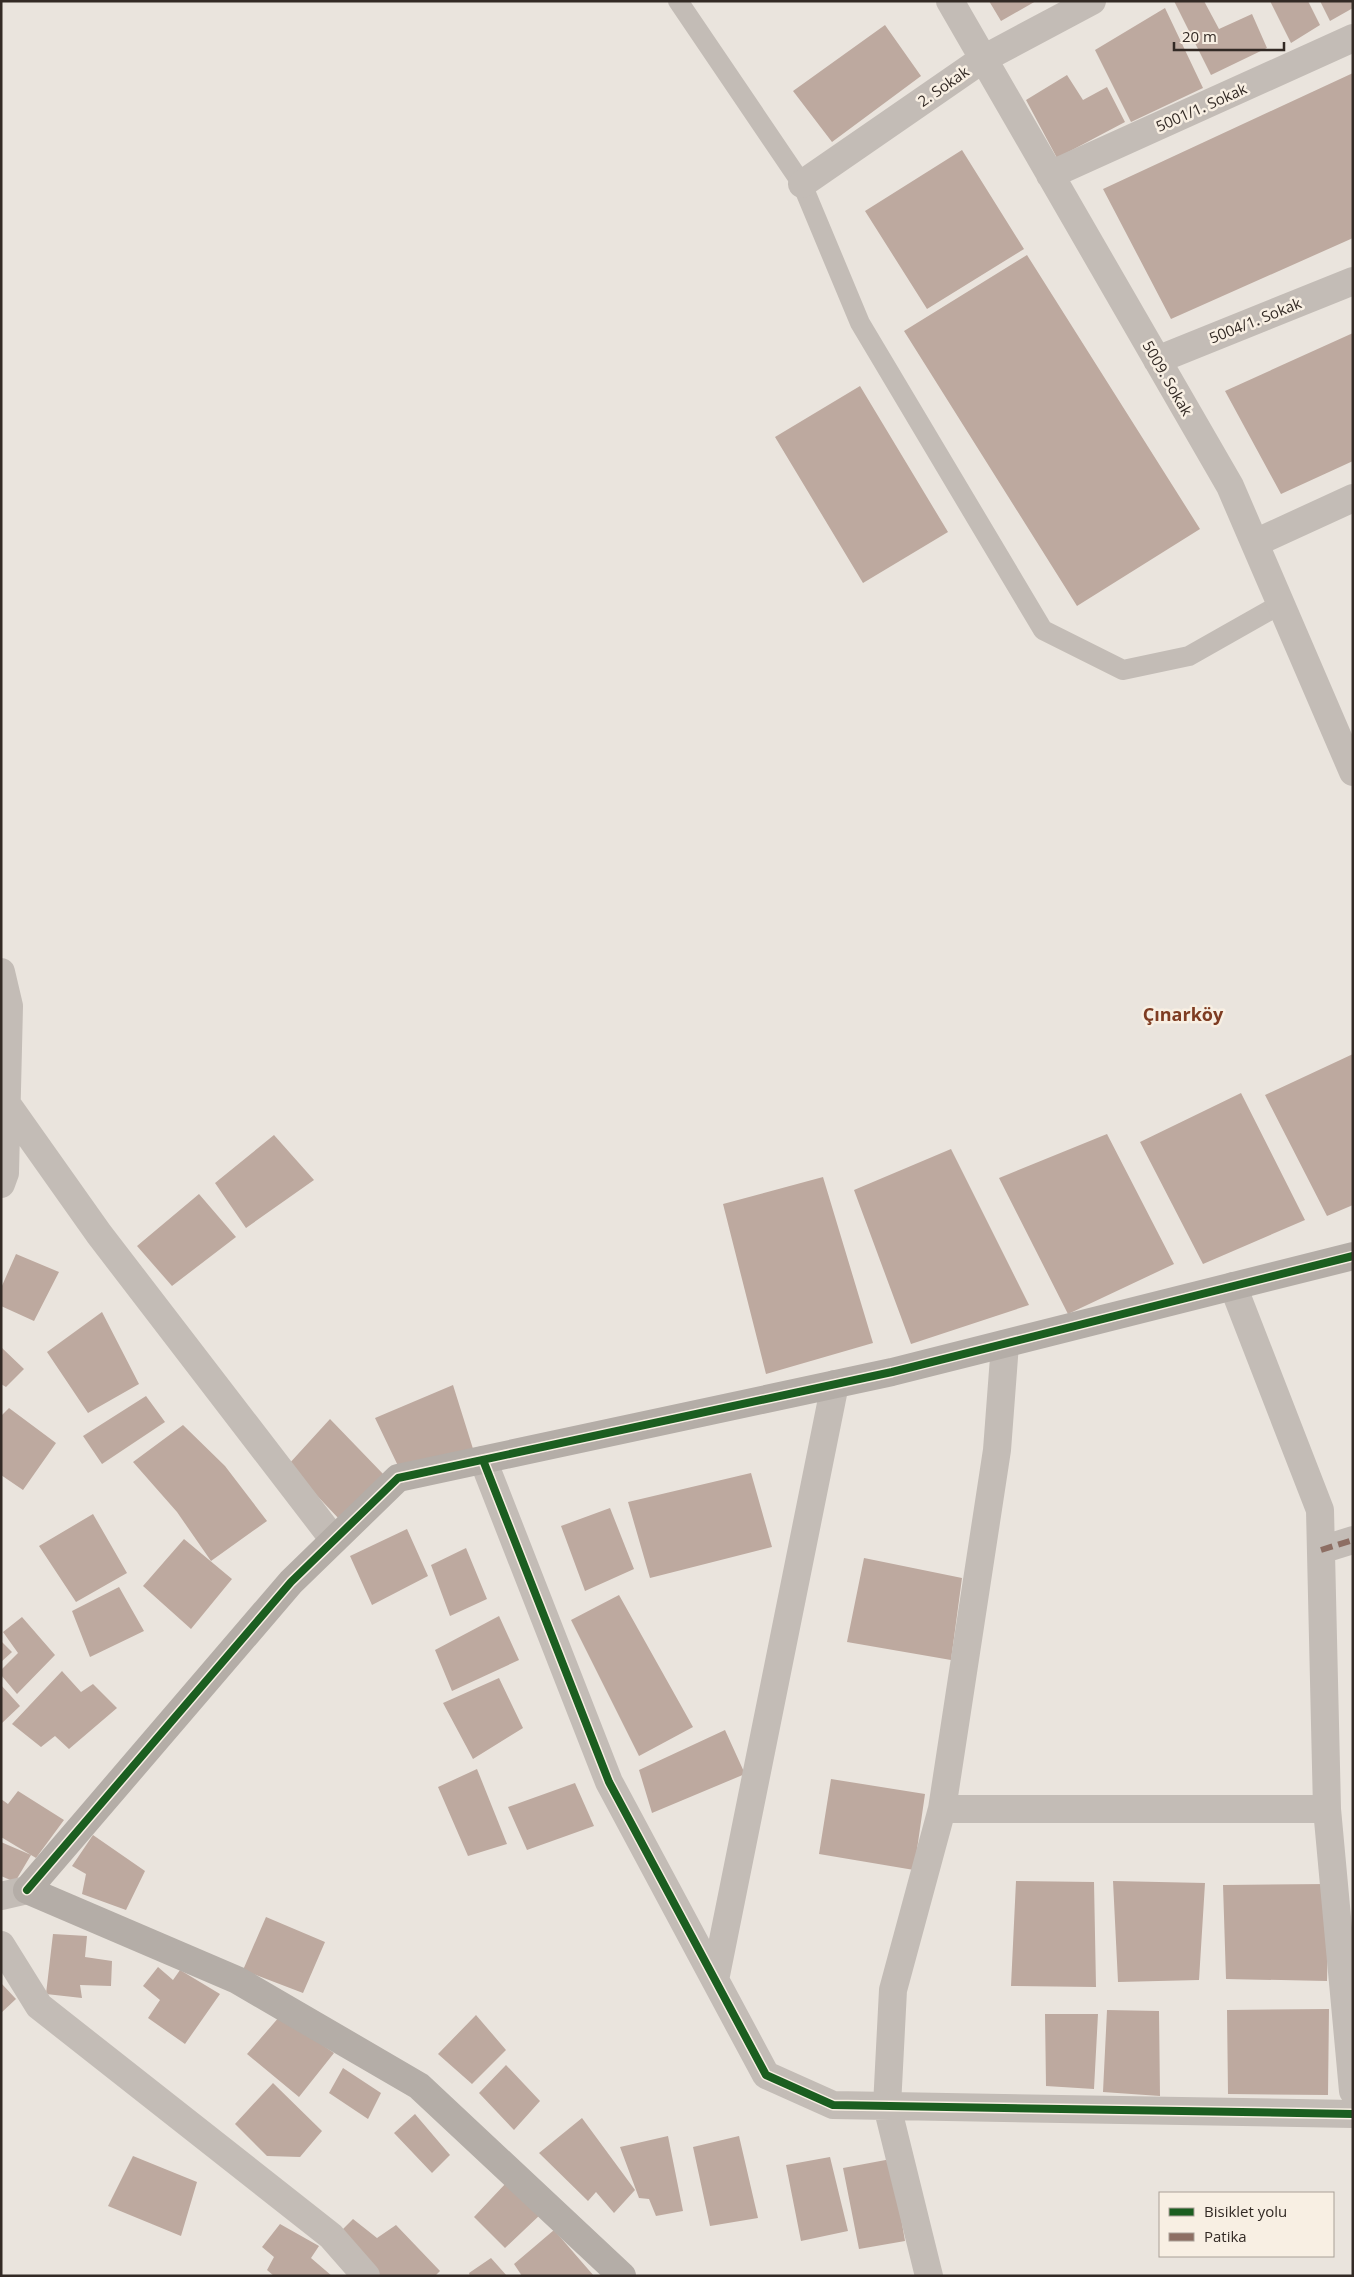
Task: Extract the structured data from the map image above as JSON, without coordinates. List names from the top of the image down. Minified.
{"streets":{"street":["2. Sokak","5001/1. Sokak","5004/1. Sokak","5009. Sokak"]},"crossings":[["2. Sokak","5009. Sokak"],["5001/1. Sokak","5009. Sokak"],["5004/1. Sokak","5009. Sokak"]],"districts":["Çınarköy"],"legend":["Bisiklet yolu","Patika"],"scale_bar":"20 m"}
